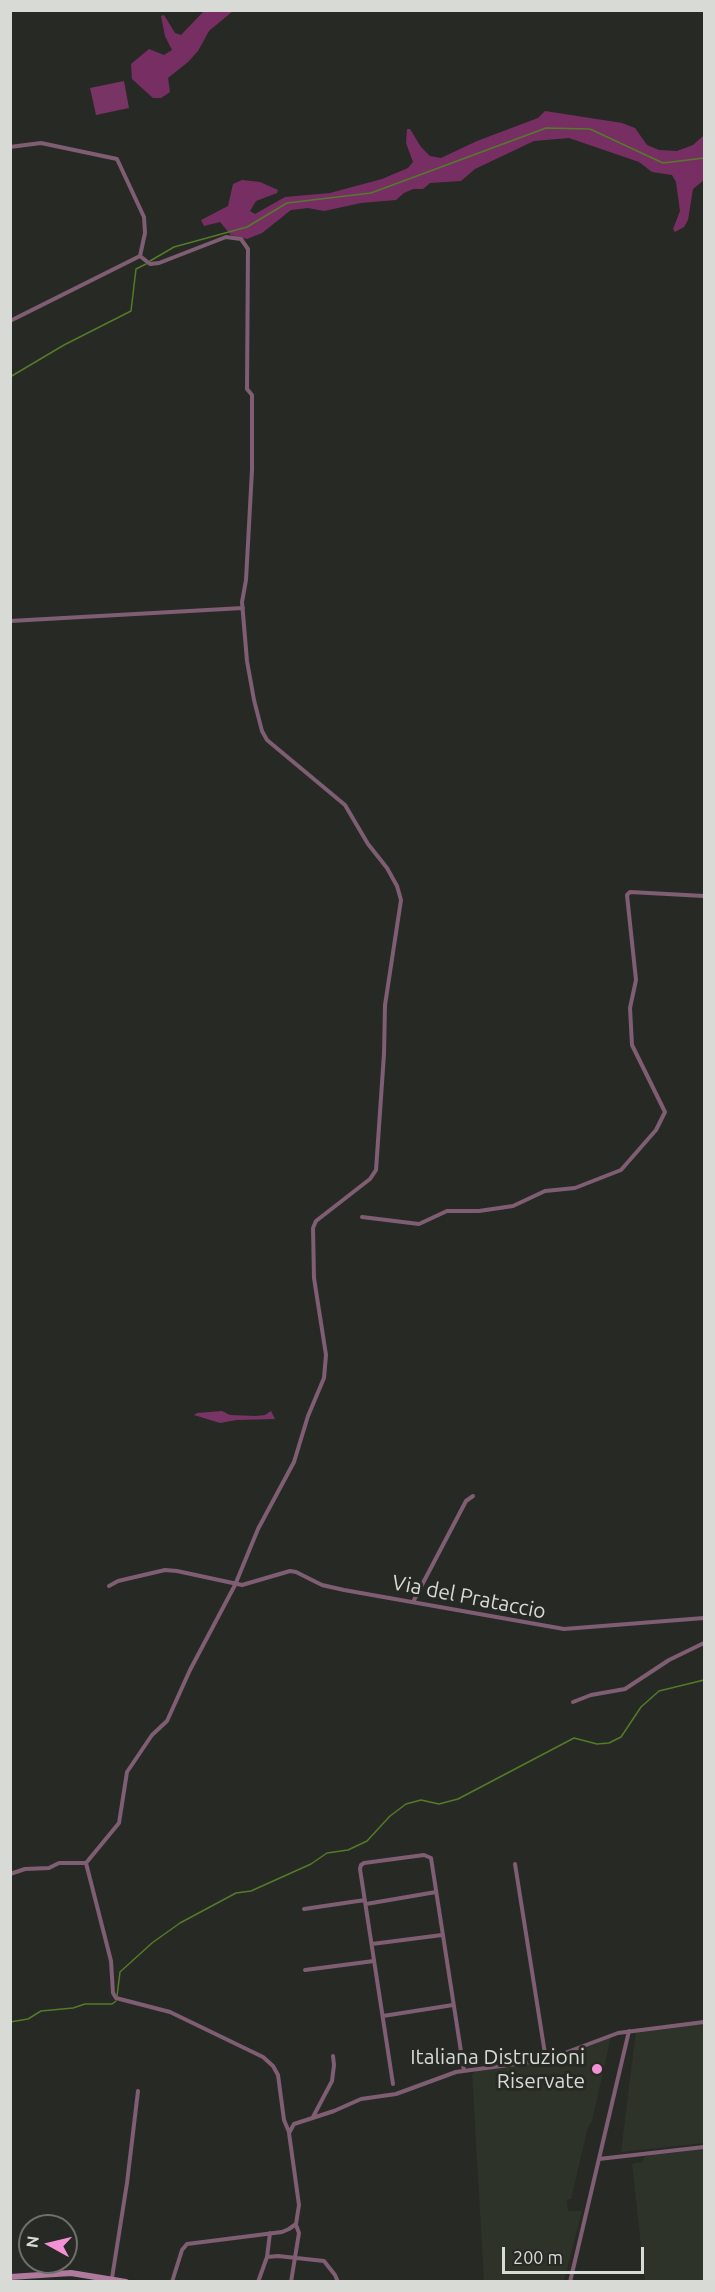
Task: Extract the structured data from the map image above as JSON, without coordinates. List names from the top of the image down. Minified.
{"streets":{"street":["Via del Prataccio"]},"places":["Italiana Distruzioni Riservate"],"scale_bar":"200 m","north":"left"}
